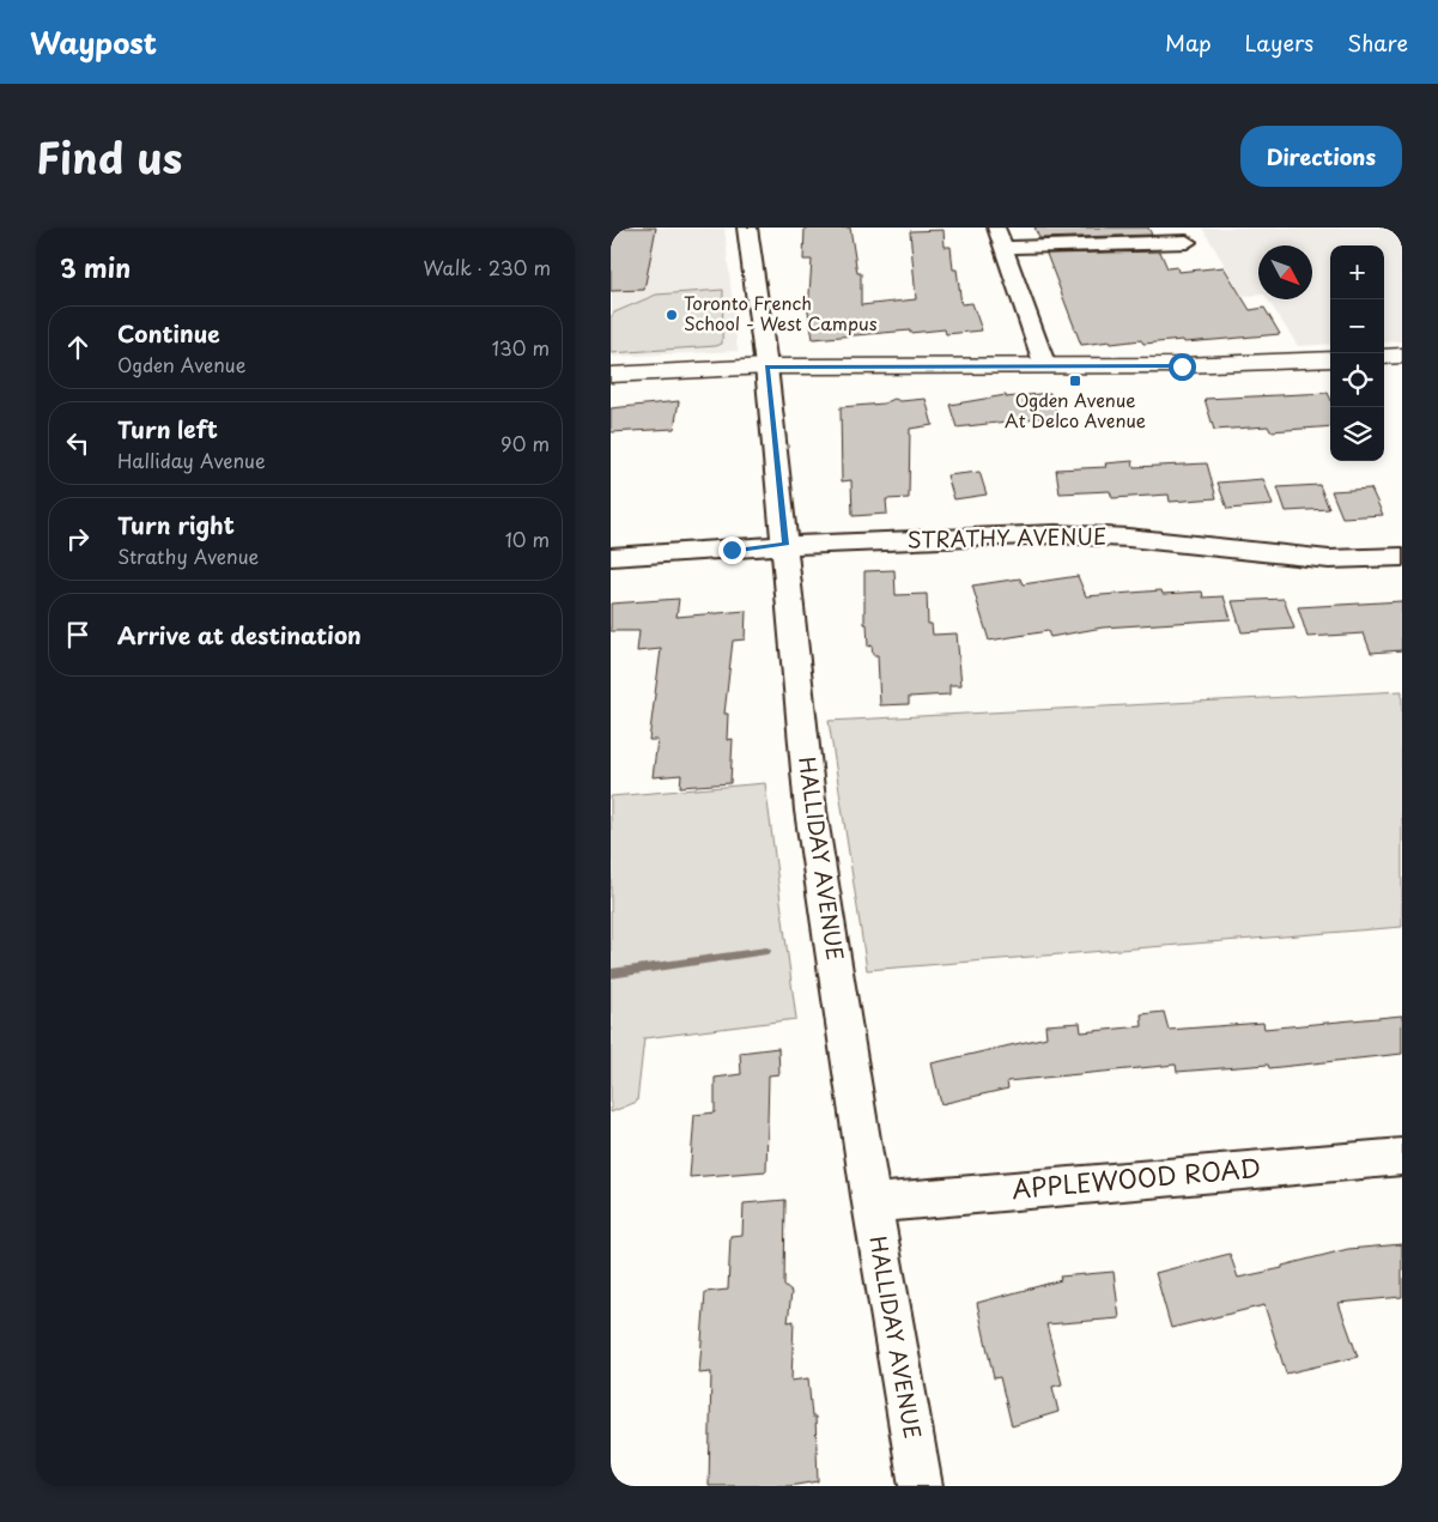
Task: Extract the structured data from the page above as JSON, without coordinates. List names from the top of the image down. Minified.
{"streets":{"street":["STRATHY AVENUE","HALLIDAY AVENUE","APPLEWOOD ROAD"]},"crossings":[["STRATHY AVENUE","HALLIDAY AVENUE"],["HALLIDAY AVENUE","APPLEWOOD ROAD"]],"places":{"other":["Toronto French School - West Campus"],"transit":["Ogden Avenue At Delco Avenue"]},"north":"bottom right","page":{"header":"Waypost","nav":["Map","Layers","Share"],"title":"Find us","buttons":"Directions","heading":["3 min","Walk · 230 m"],"map_buttons":["+","−"],"list":[["Continue","Ogden Avenue","130 m"],["Turn left","Halliday Avenue","90 m"],["Turn right","Strathy Avenue","10 m"],"Arrive at destination"]}}
